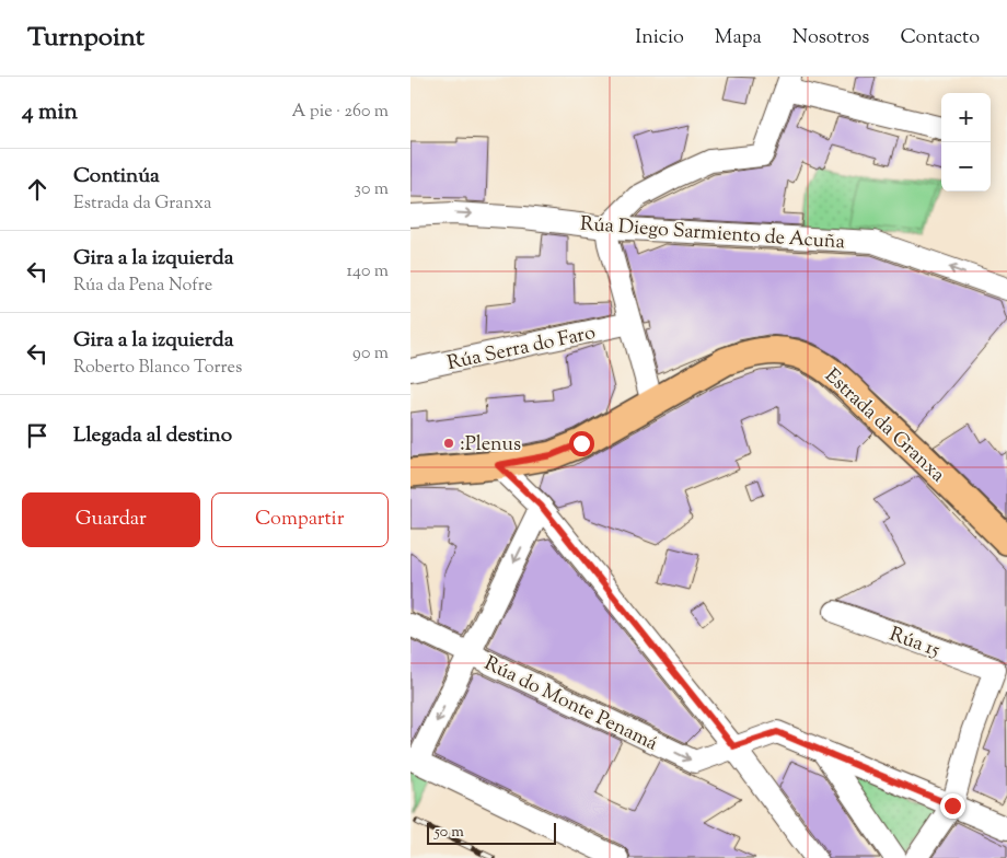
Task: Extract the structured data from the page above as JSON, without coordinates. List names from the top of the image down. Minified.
{"streets":{"main road":["Estrada da Granxa"],"street":["Rúa Diego Sarmiento de Acuña","Rúa Serra do Faro","Rúa 15","Rúa do Monte Penamá"]},"crossings":[["Rúa 15","Rúa do Monte Penamá"]],"places":[":Plenus"],"scale_bar":"50 m","page":{"header":"Turnpoint","nav":["Inicio","Mapa","Nosotros","Contacto"],"heading":["4 min","A pie · 260 m"],"map_buttons":["+","−"],"list":[["Continúa","Estrada da Granxa","30 m"],["Gira a la izquierda","Rúa da Pena Nofre","140 m"],["Gira a la izquierda","Roberto Blanco Torres","90 m"],"Llegada al destino"],"buttons":["Guardar","Compartir"],"scale":"50 m"}}
